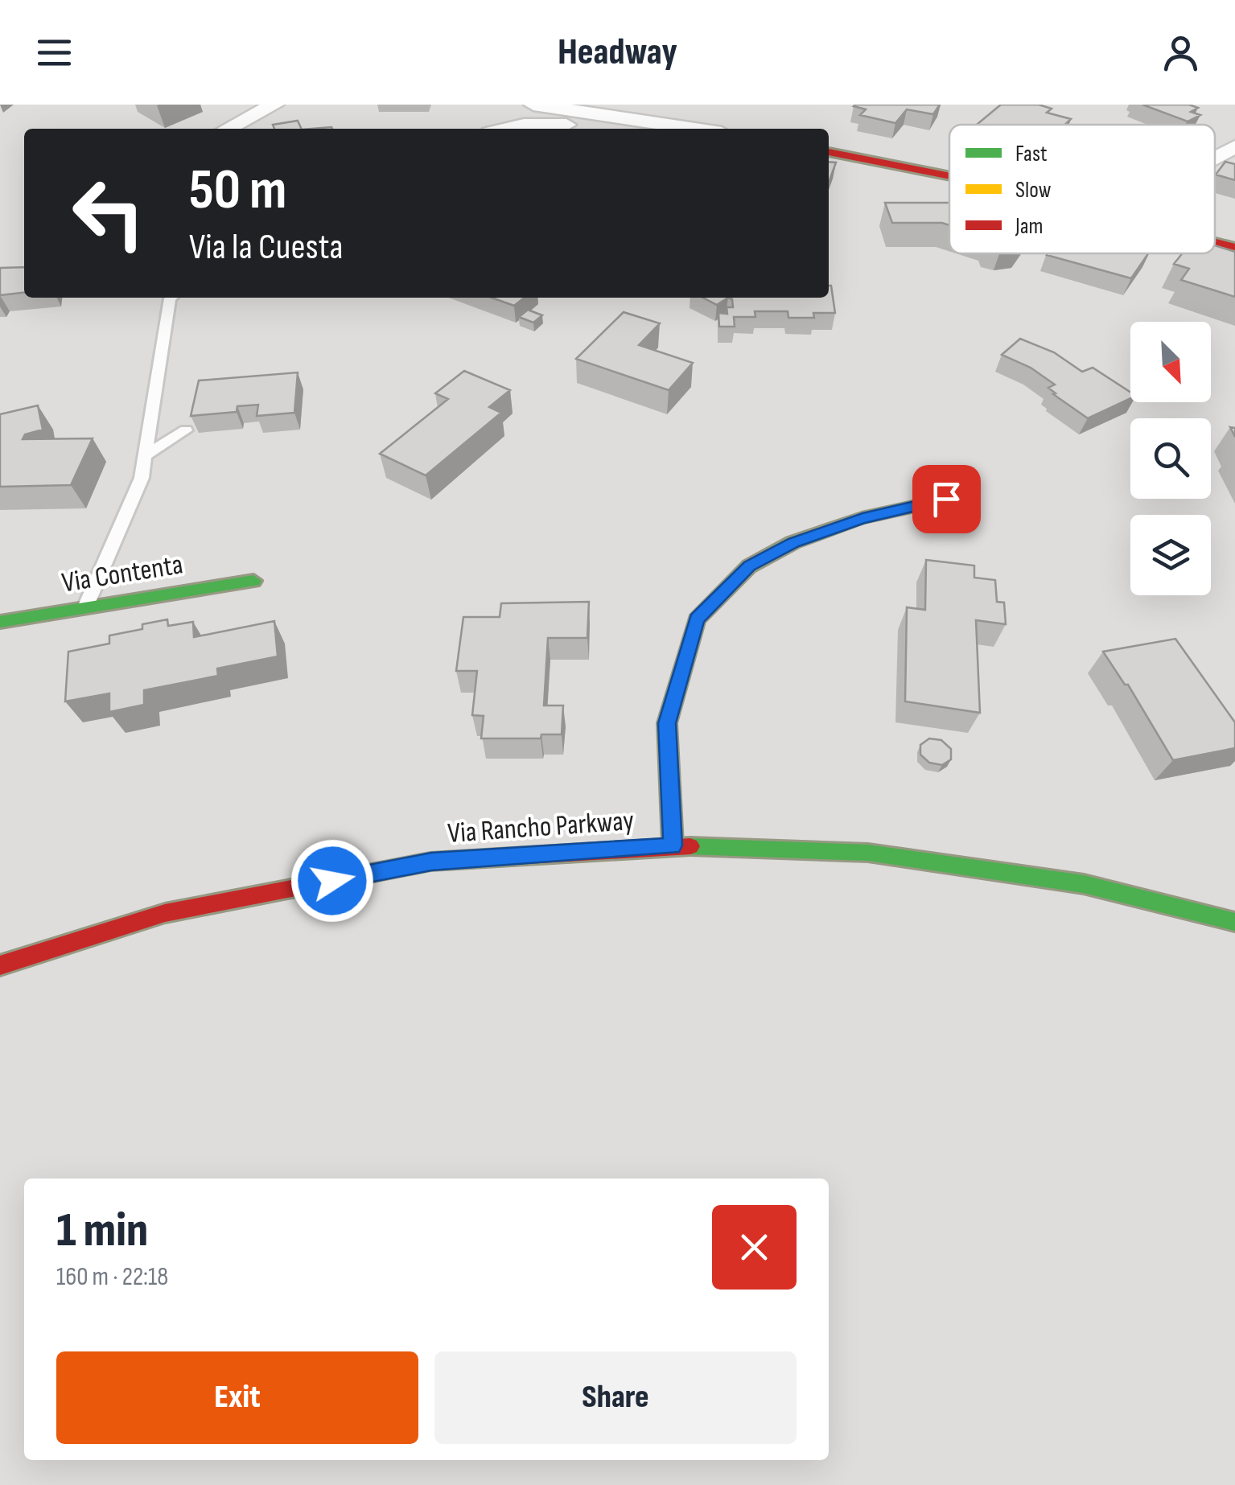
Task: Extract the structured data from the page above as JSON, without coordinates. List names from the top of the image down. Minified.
{"streets":{"street":["Via Contenta","Via Rancho Parkway"]},"legend":["Fast","Slow","Jam"],"north":"bottom right","page":{"header":"Headway","turn":["50 m","Via la Cuesta"],"heading":["1 min","160 m · 22:18"],"buttons":["Exit","Share"]}}
